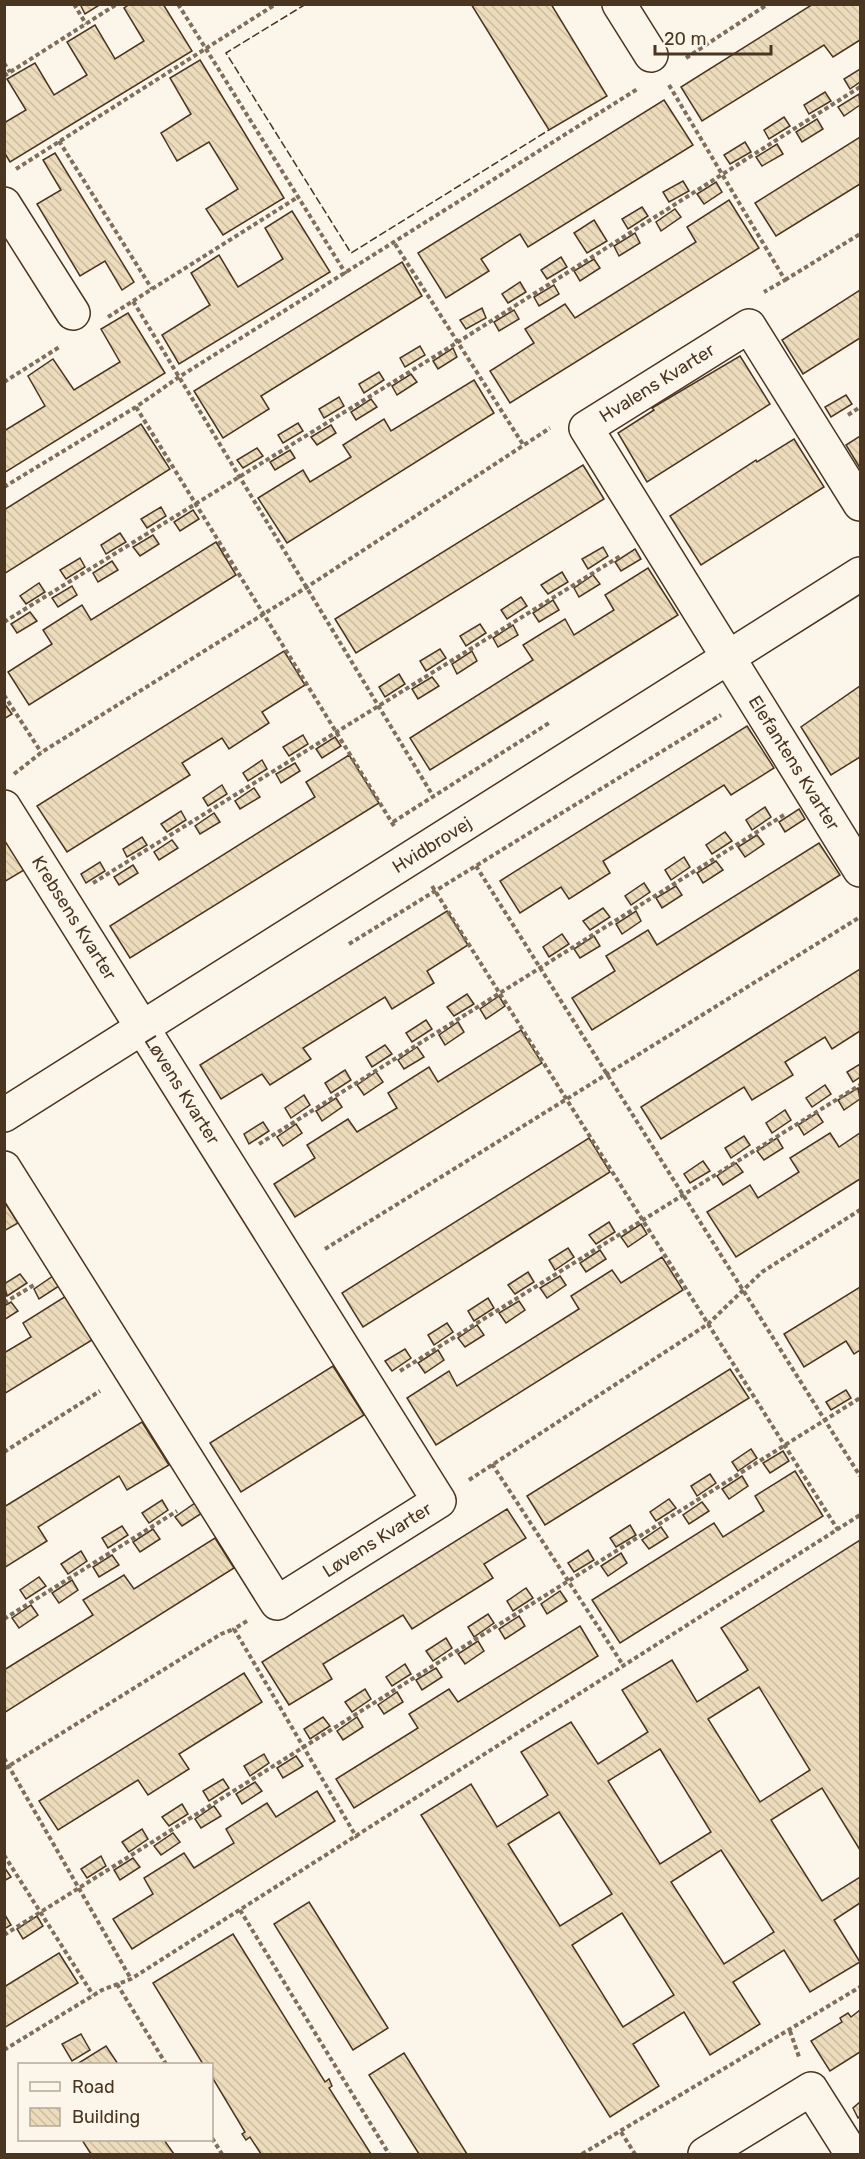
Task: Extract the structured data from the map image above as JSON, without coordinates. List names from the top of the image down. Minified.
{"streets":{"street":["Hvalens Kvarter","Elefantens Kvarter","Hvidbrovej","Krebsens Kvarter","Løvens Kvarter"]},"crossings":[["Hvalens Kvarter","Elefantens Kvarter"],["Hvalens Kvarter","Hvidbrovej"],["Elefantens Kvarter","Hvidbrovej"],["Hvidbrovej","Krebsens Kvarter"],["Hvidbrovej","Løvens Kvarter"],["Krebsens Kvarter","Løvens Kvarter"]],"legend":["Road","Building"],"scale_bar":"20 m"}
